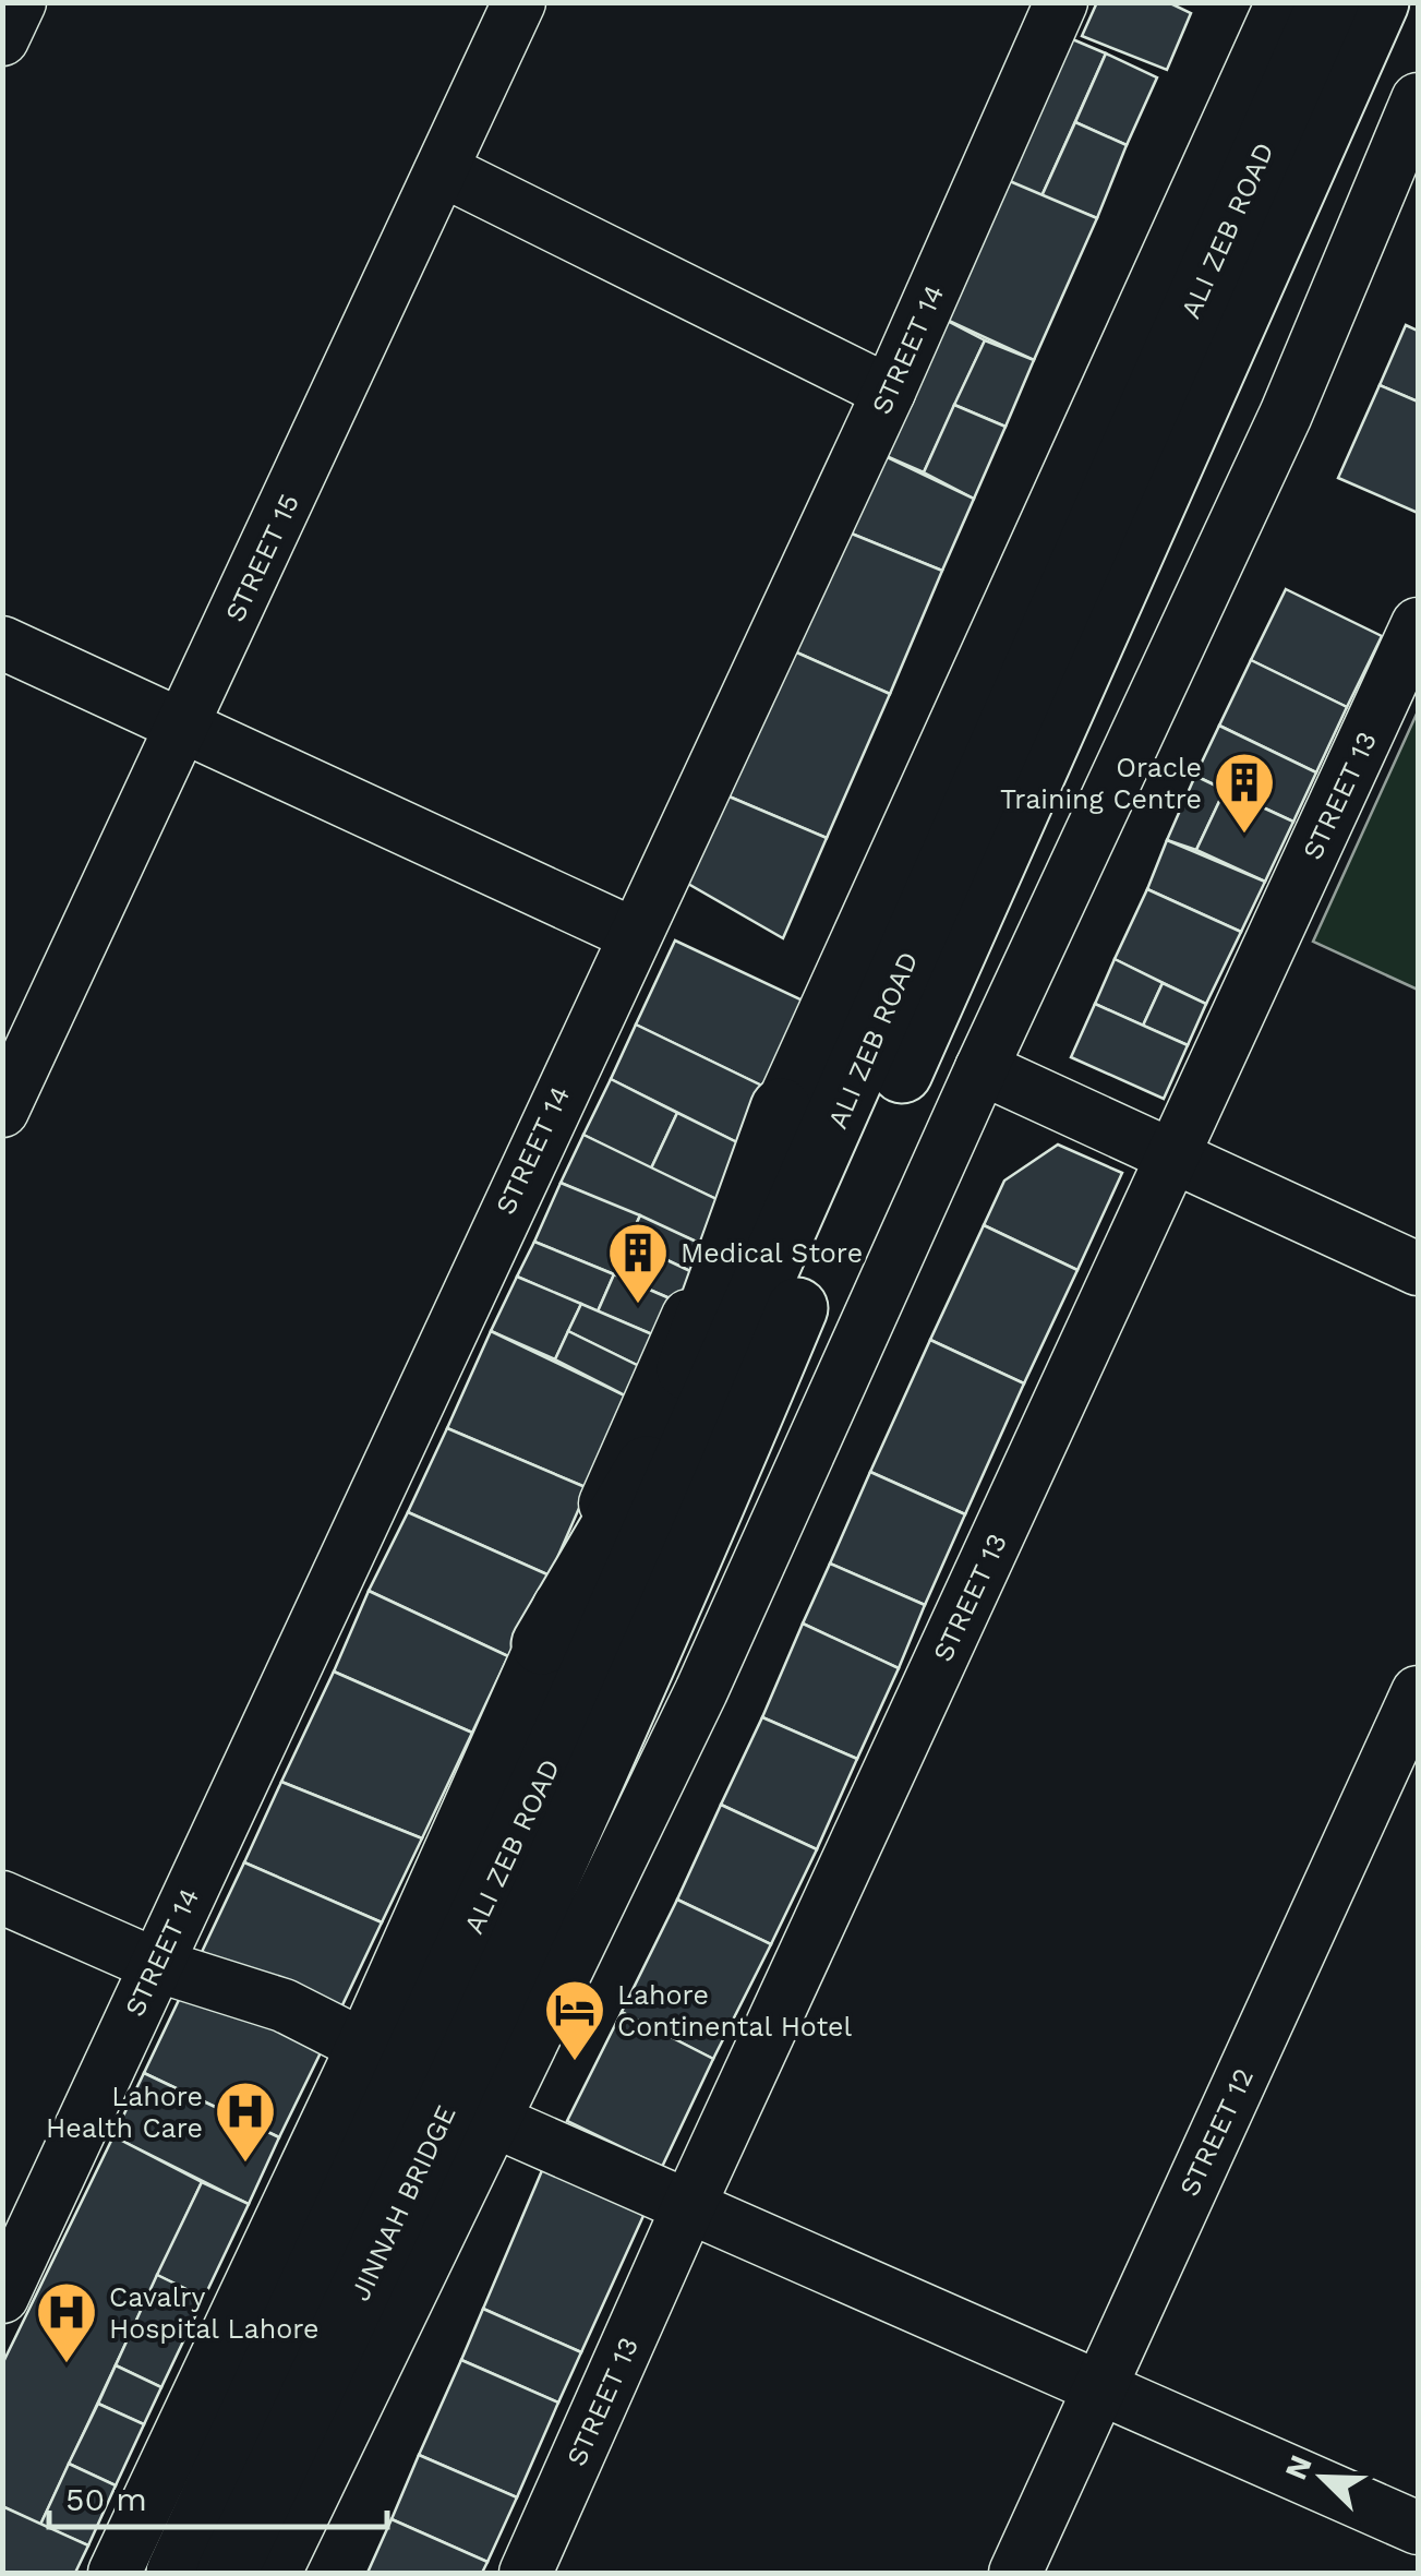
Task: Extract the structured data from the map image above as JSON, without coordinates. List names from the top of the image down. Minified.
{"streets":{"main road":["ALI ZEB ROAD","JINNAH BRIDGE"],"street":["STREET 14","STREET 15","STREET 13","STREET 12"]},"crossings":[["ALI ZEB ROAD","JINNAH BRIDGE"]],"places":{"building":["Oracle Training Centre","Medical Store"],"hotel":["Lahore Continental Hotel"],"hospital":["Lahore Health Care","Cavalry Hospital Lahore"]},"scale_bar":"50 m","north":"top left"}
